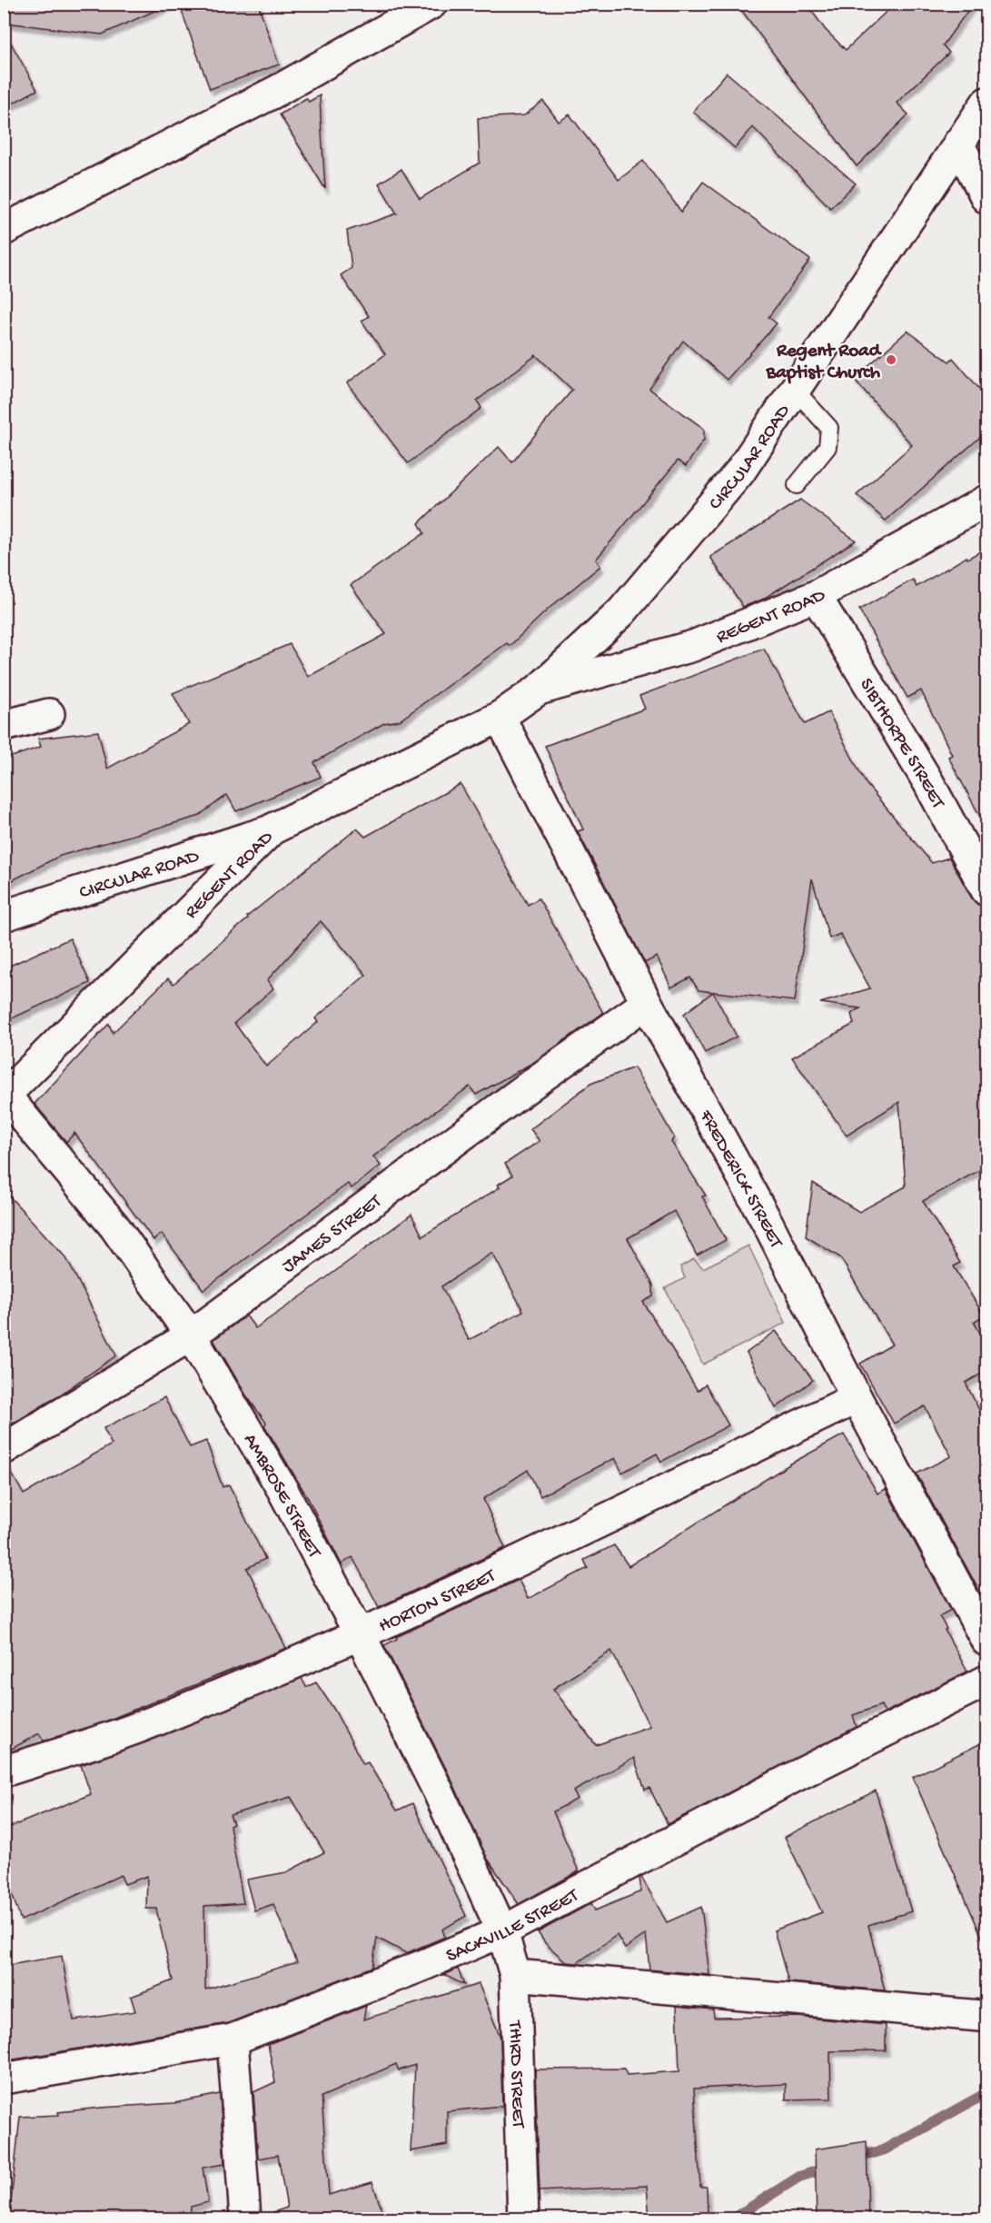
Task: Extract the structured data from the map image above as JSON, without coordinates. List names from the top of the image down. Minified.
{"streets":{"street":["CIRCULAR ROAD","REGENT ROAD","SIBTHORPE STREET","FREDERICK STREET","JAMES STREET","AMBROSE STREET","HORTON STREET","SACKVILLE STREET","THIRD STREET"]},"crossings":[["CIRCULAR ROAD","REGENT ROAD"],["CIRCULAR ROAD","FREDERICK STREET"],["REGENT ROAD","SIBTHORPE STREET"],["REGENT ROAD","FREDERICK STREET"],["REGENT ROAD","AMBROSE STREET"],["FREDERICK STREET","JAMES STREET"],["FREDERICK STREET","HORTON STREET"],["JAMES STREET","AMBROSE STREET"],["AMBROSE STREET","HORTON STREET"],["AMBROSE STREET","SACKVILLE STREET"],["AMBROSE STREET","THIRD STREET"],["SACKVILLE STREET","THIRD STREET"]],"places":["Regent Road Baptist Church"]}
